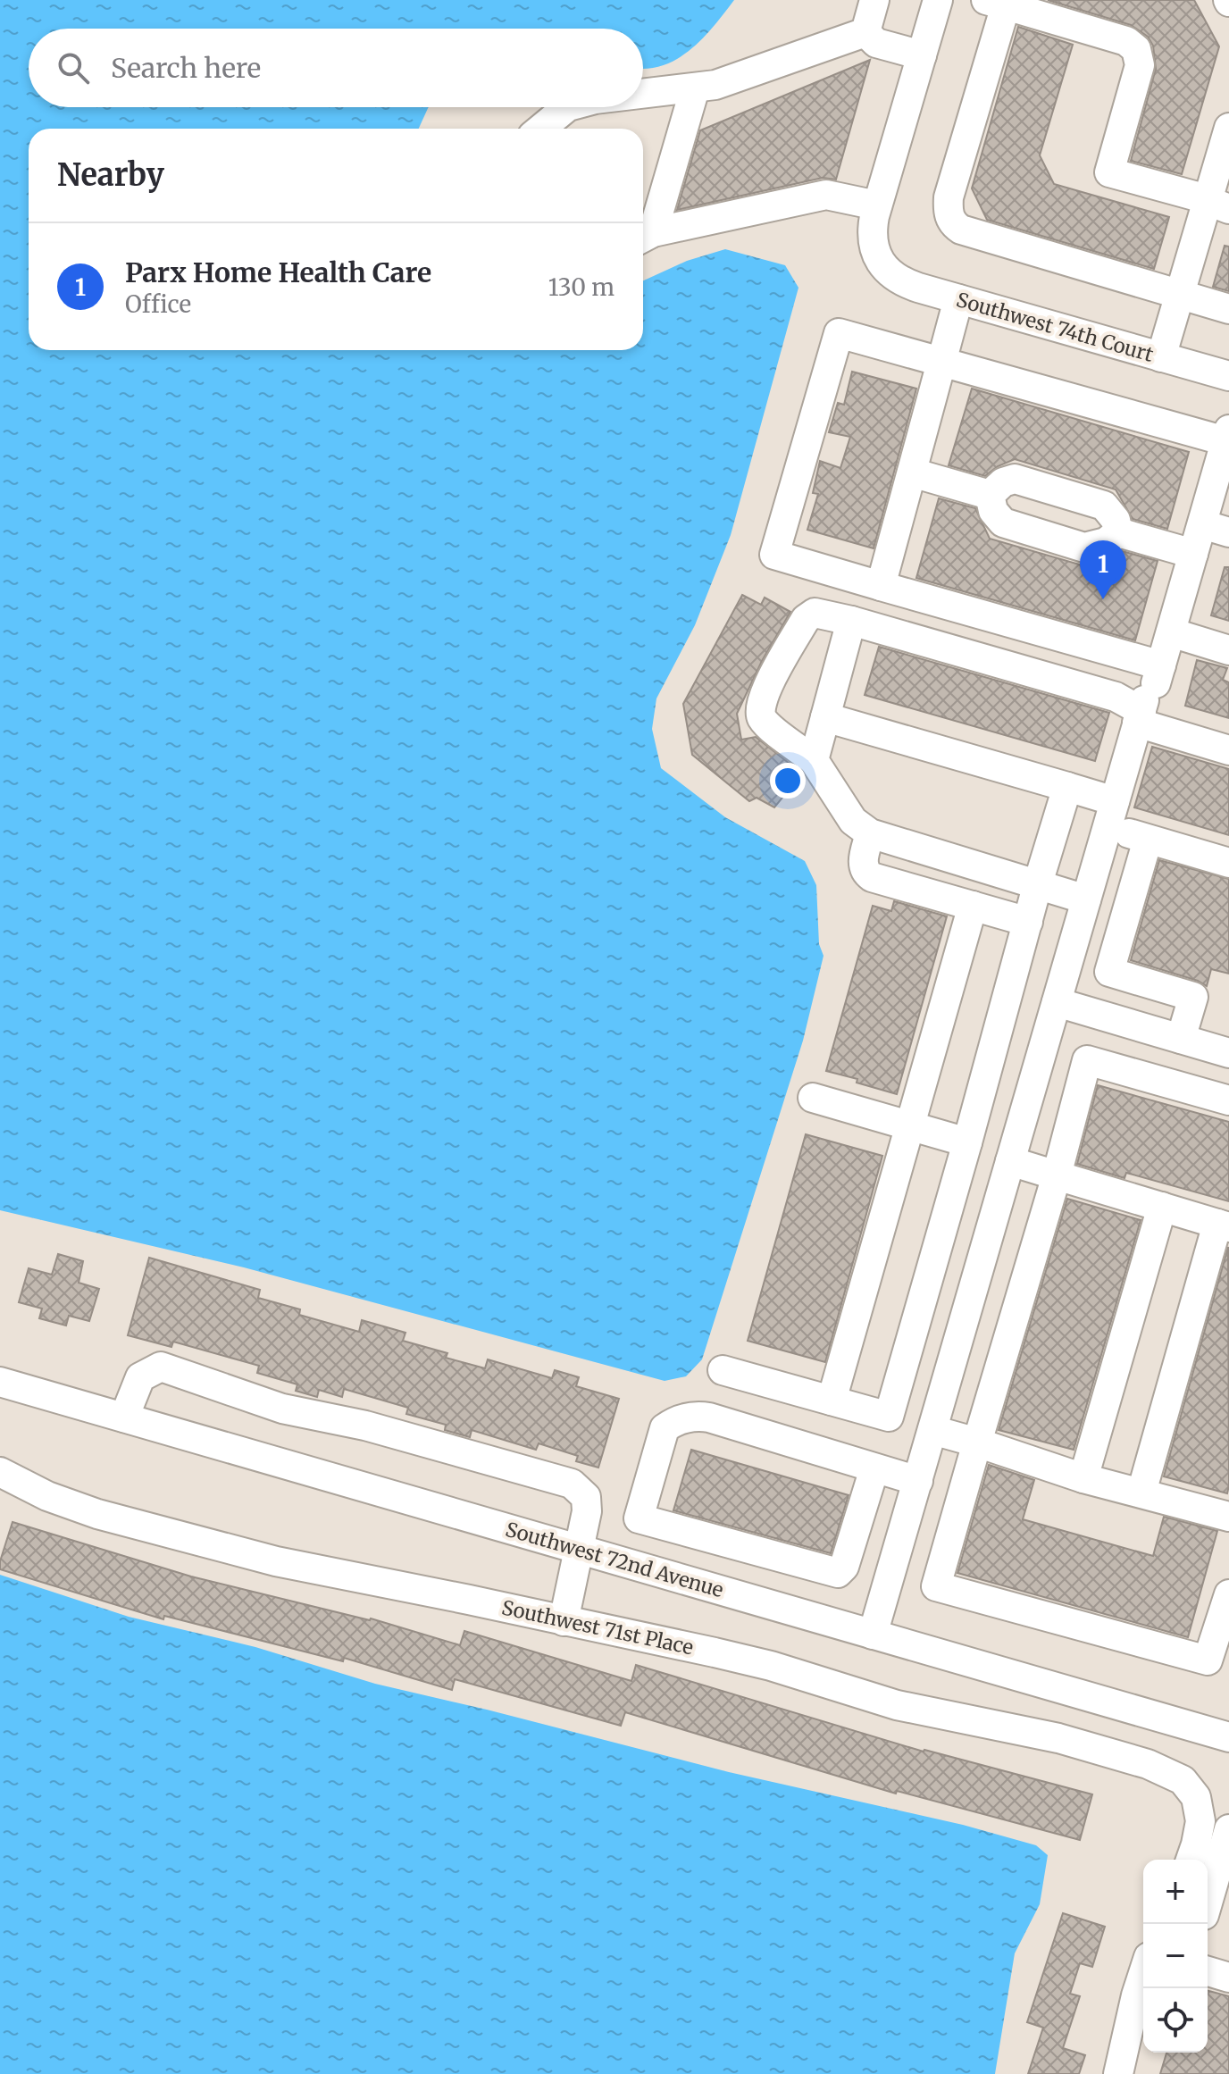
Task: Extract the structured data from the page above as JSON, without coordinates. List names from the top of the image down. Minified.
{"streets":{"street":["Southwest 74th Court","Southwest 72nd Avenue","Southwest 71st Place"]},"page":{"search":"Search here","heading":"Nearby","list":[{"mark":"1","name":"Parx Home Health Care","note":"Office","value":"130 m"}],"pins":"1","map_buttons":["+","−"]}}
